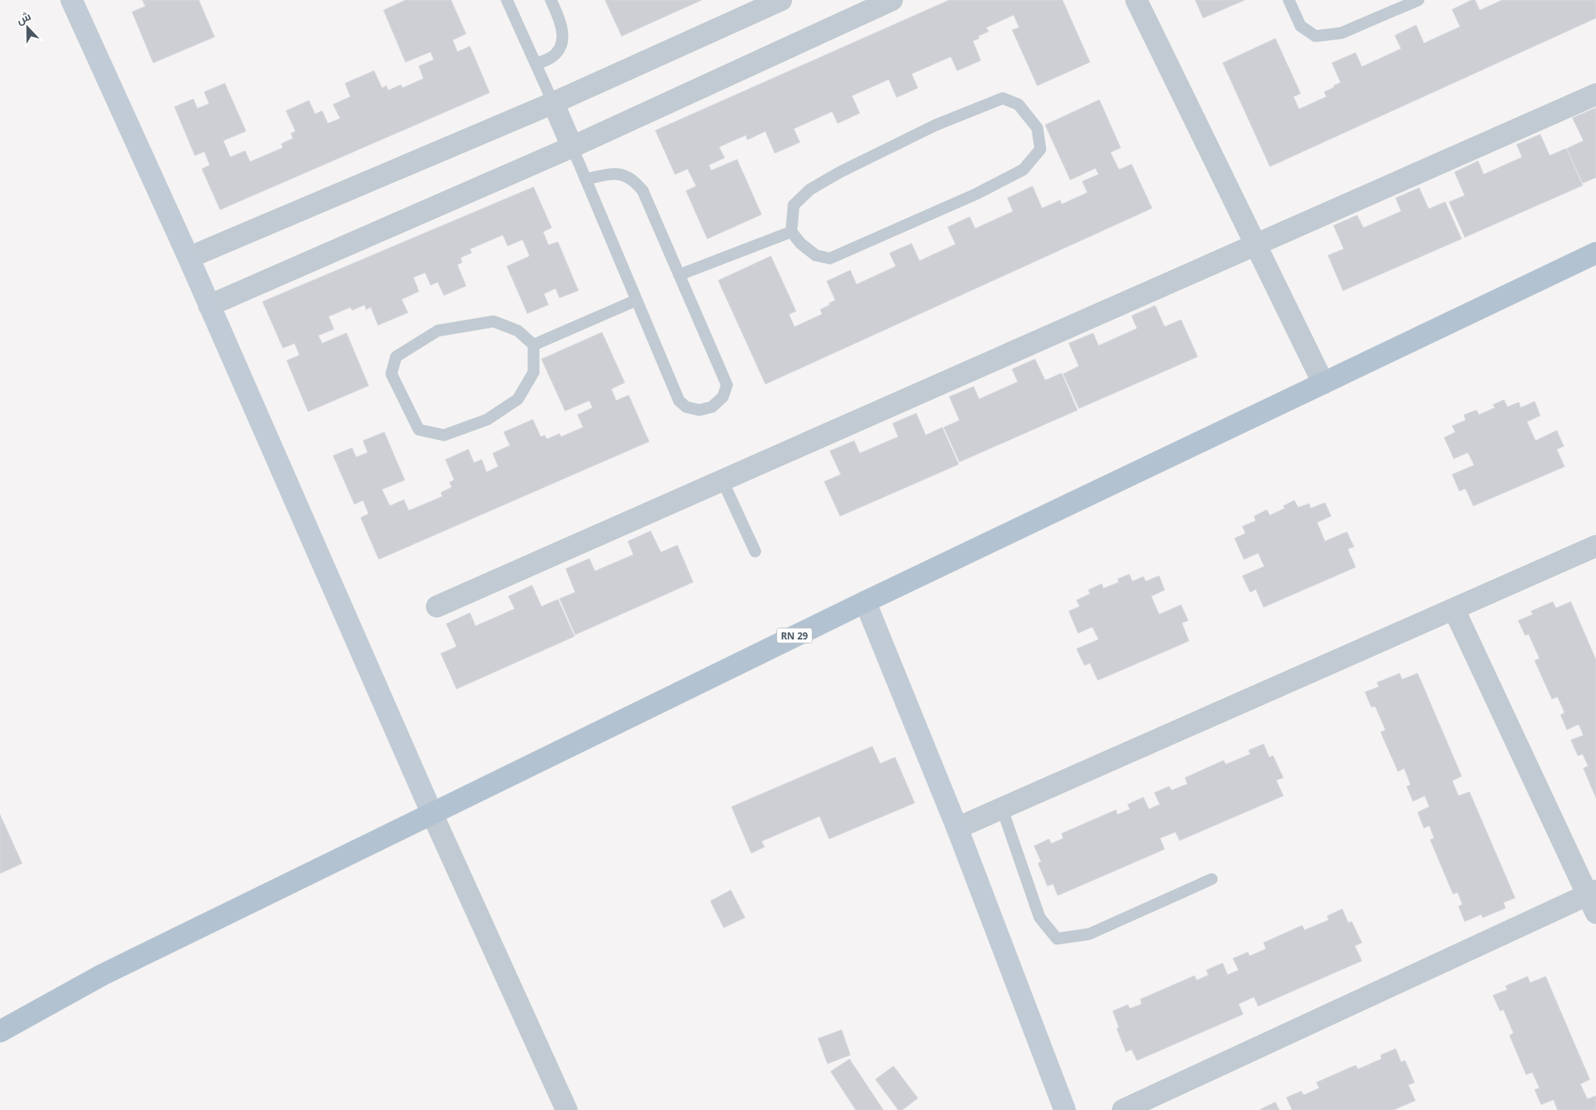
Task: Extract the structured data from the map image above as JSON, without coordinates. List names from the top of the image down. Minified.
{"streets":{"main road":["RN 29"]},"north":"top"}
